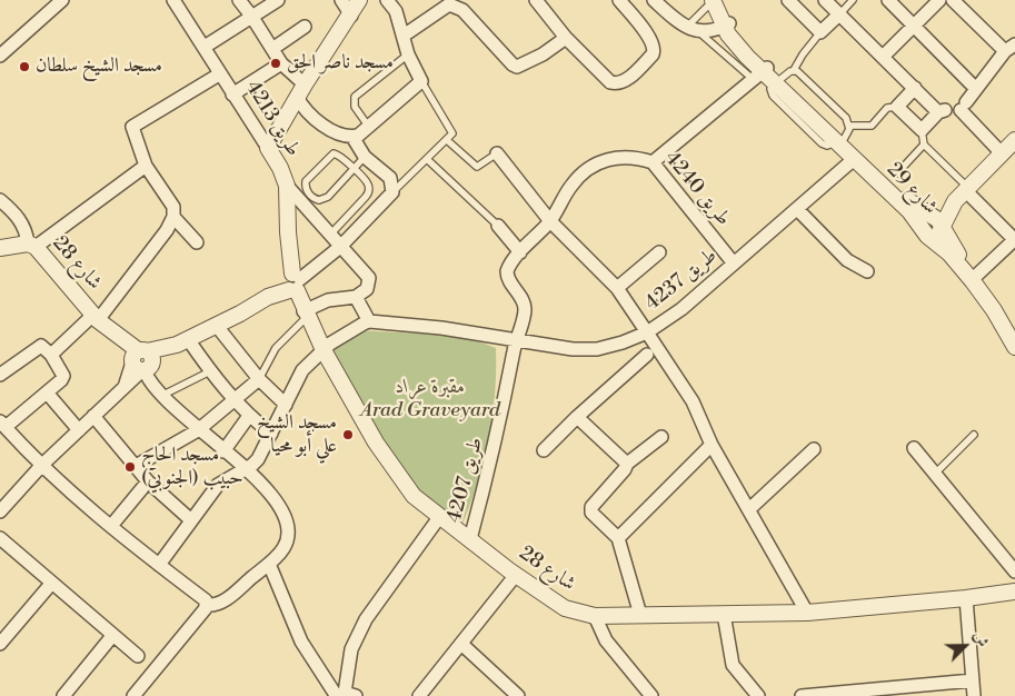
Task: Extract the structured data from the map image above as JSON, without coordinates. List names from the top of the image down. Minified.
{"streets":{"street":["طريق 4213","طريق 4240","شارع 29","شارع 28","طريق 4237","طريق 4207"]},"crossings":[["طريق 4213","شارع 28"],["طريق 4240","طريق 4237"],["طريق 4240","طريق 4207"],["شارع 29","طريق 4237"],["شارع 28","طريق 4207"],["طريق 4237","طريق 4207"]],"parks":["مقبرة عراد Arad Graveyard"],"places":["مسجد ناصر الحق","مسجد الشيخ سلطان","مسجد الشيخ علي أبو محيا","مسجد الحاج حبيب (الجنوبي)"],"north":"top right"}
